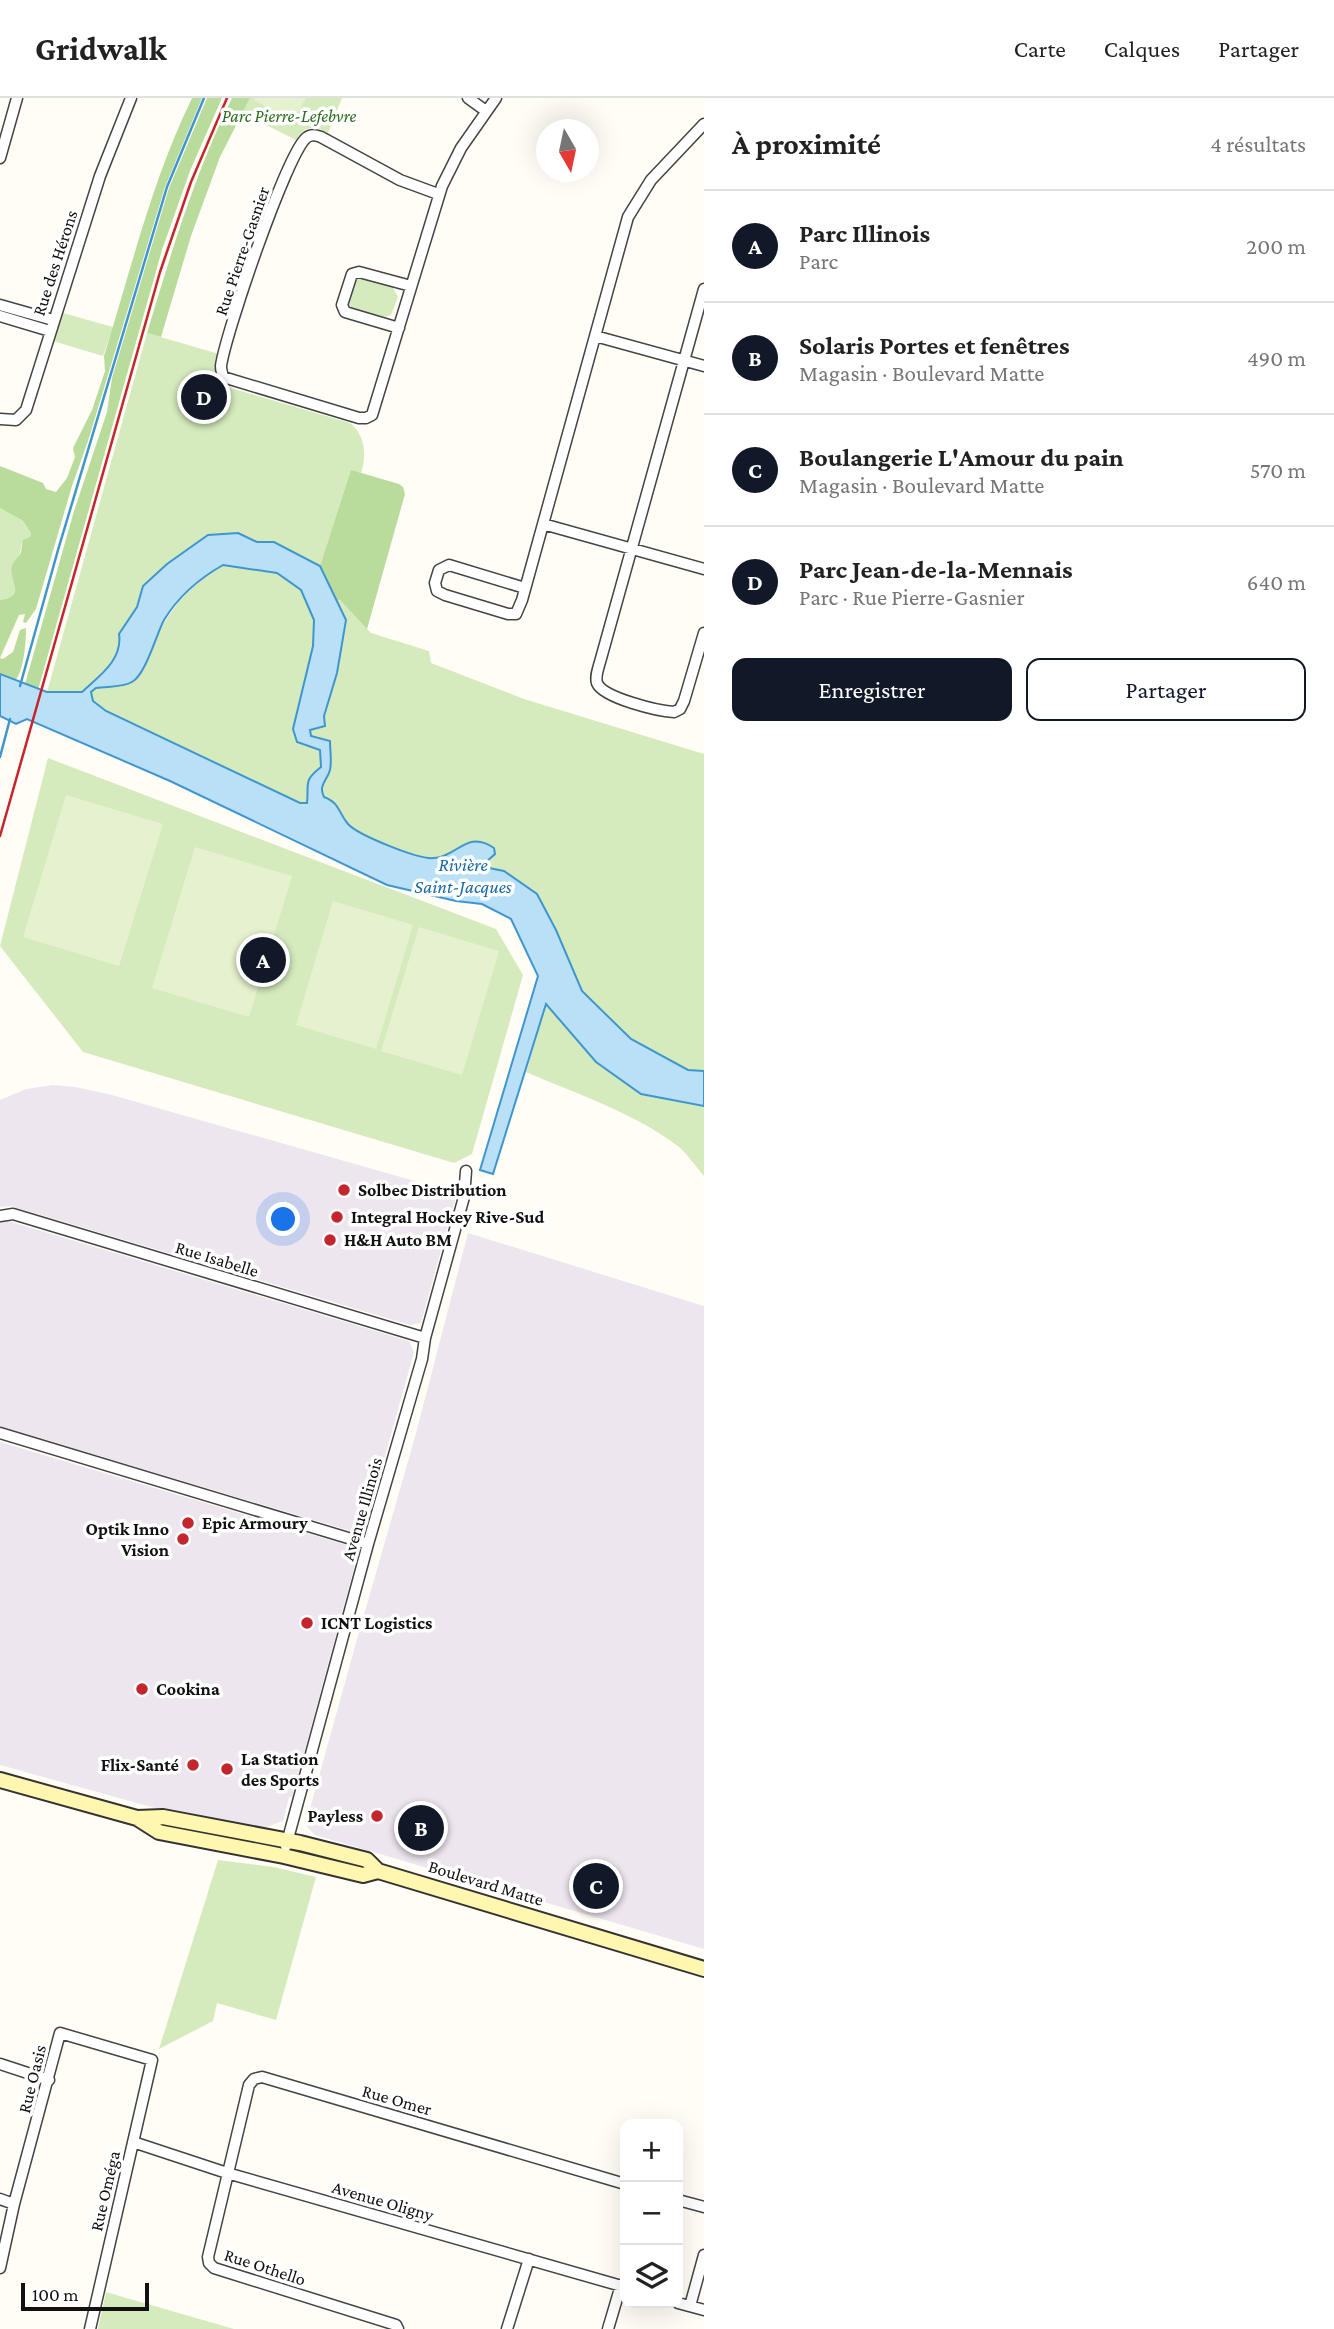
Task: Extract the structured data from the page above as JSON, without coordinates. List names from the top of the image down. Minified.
{"streets":{"main road":["Boulevard Matte"],"street":["Rue Pierre-Gasnier","Rue des Hérons","Rue Isabelle","Avenue Illinois","Rue Oasis","Rue Omer","Rue Oméga","Avenue Oligny","Rue Othello"]},"crossings":[["Rue Isabelle","Avenue Illinois"],["Avenue Illinois","Boulevard Matte"],["Rue Oasis","Rue Oméga"],["Rue Omer","Avenue Oligny"],["Rue Omer","Rue Othello"],["Rue Oméga","Avenue Oligny"],["Avenue Oligny","Rue Othello"]],"water":["Rivière Saint-Jacques"],"parks":["Parc Pierre-Lefebvre"],"places":["Solbec Distribution","Integral Hockey Rive-Sud","H&H Auto BM","Epic Armoury","Optik Inno Vision","ICNT Logistics","Cookina","Flix-Santé","La Station des Sports","Payless"],"scale_bar":"100 m","north":"bottom","page":{"header":"Gridwalk","nav":["Carte","Calques","Partager"],"heading":["À proximité","4 résultats"],"list":[{"mark":"A","name":"Parc Illinois","note":"Parc","value":"200 m"},{"mark":"B","name":"Solaris Portes et fenêtres","note":"Magasin · Boulevard Matte","value":"490 m"},{"mark":"C","name":"Boulangerie L'Amour du pain","note":"Magasin · Boulevard Matte","value":"570 m"},{"mark":"D","name":"Parc Jean-de-la-Mennais","note":"Parc · Rue Pierre-Gasnier","value":"640 m"}],"pins":["D","A","B","C"],"buttons":["Enregistrer","Partager"],"map_buttons":["+","−"],"scale":"100 m"}}
